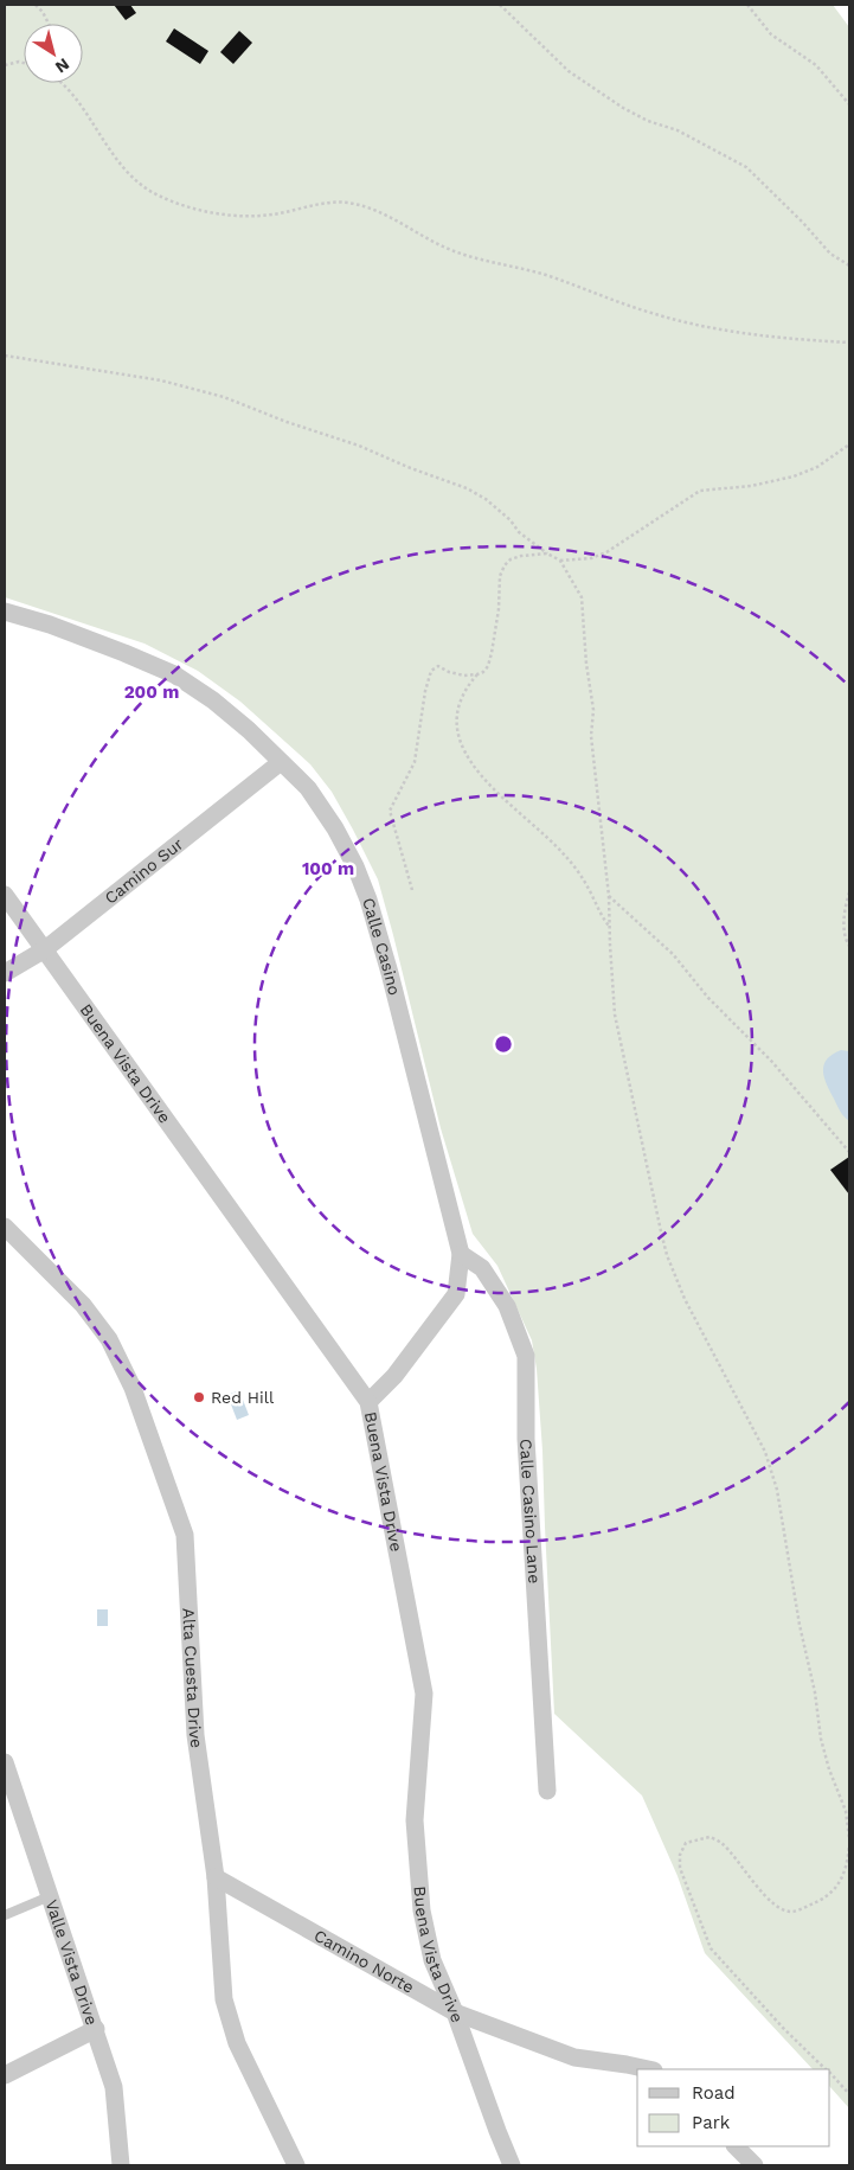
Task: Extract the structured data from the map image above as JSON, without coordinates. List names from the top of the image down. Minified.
{"streets":{"street":["Camino Sur","Calle Casino","Buena Vista Drive","Calle Casino Lane","Alta Cuesta Drive","Valle Vista Drive","Camino Norte"]},"crossings":[["Camino Sur","Calle Casino"],["Camino Sur","Buena Vista Drive"],["Calle Casino","Buena Vista Drive"],["Calle Casino","Calle Casino Lane"],["Buena Vista Drive","Camino Norte"],["Alta Cuesta Drive","Camino Norte"]],"places":["Red Hill"],"legend":["Road","Park"],"north":"bottom right","rings":["200 m","100 m"]}
